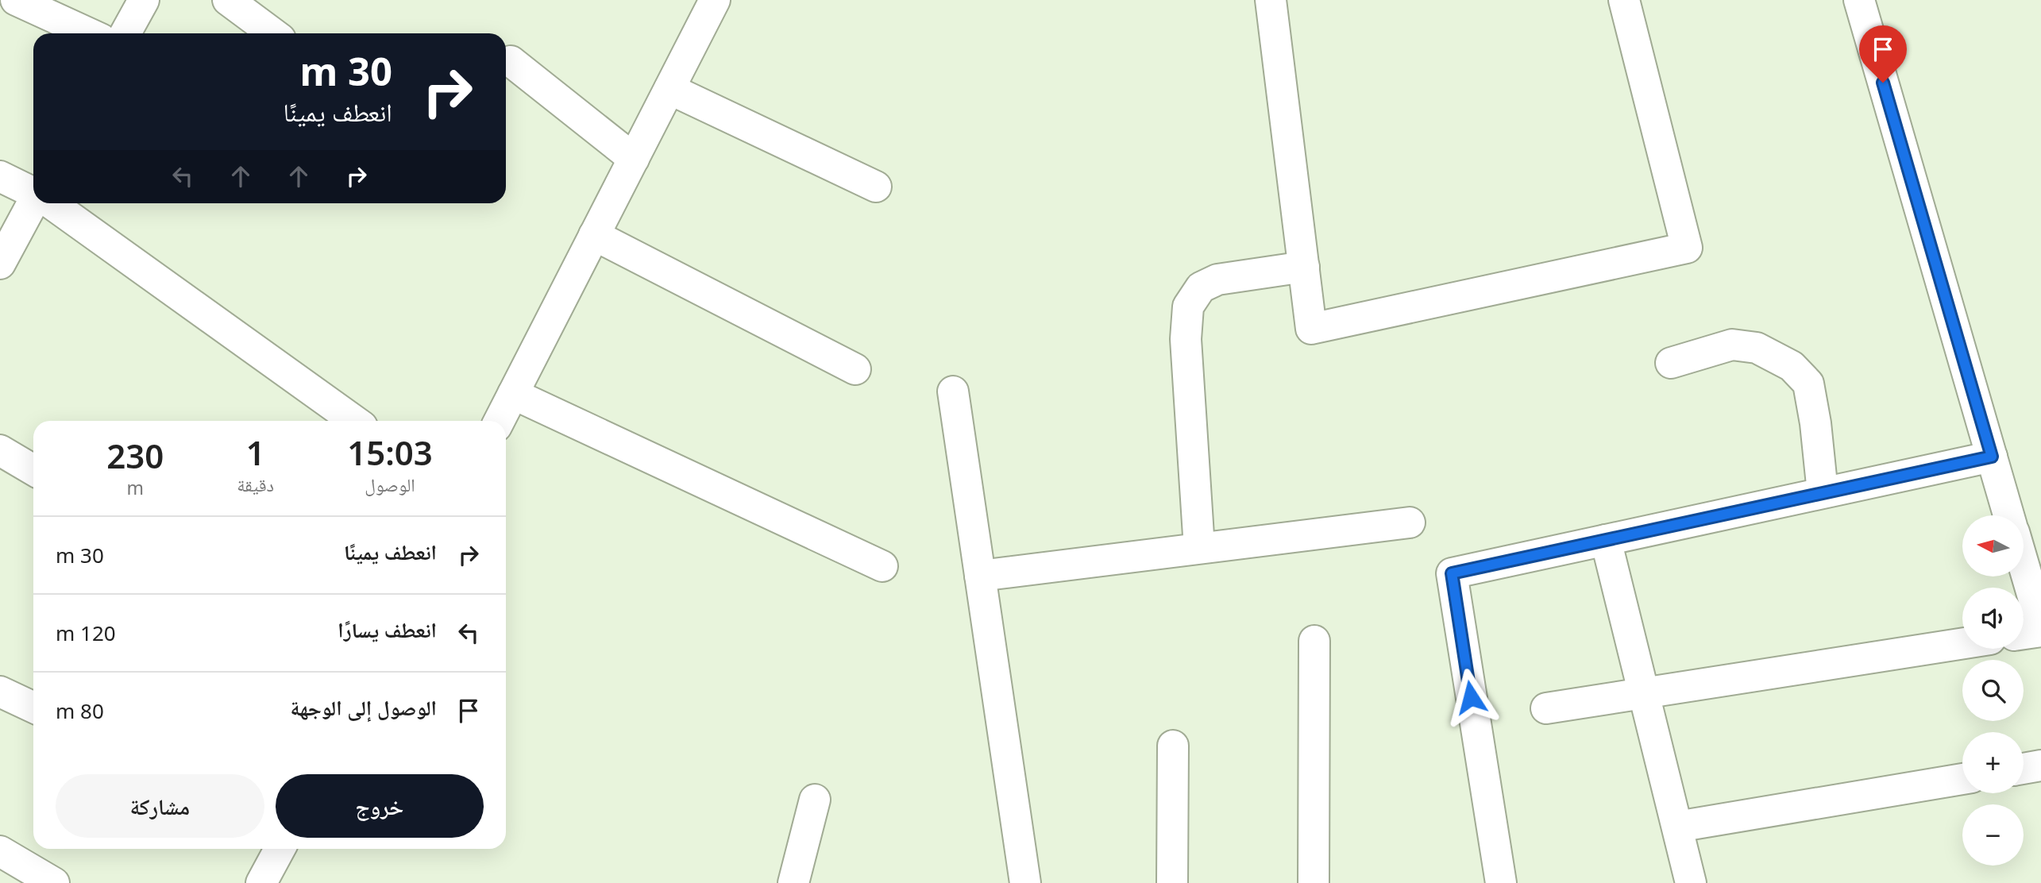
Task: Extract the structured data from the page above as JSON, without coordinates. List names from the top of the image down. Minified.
{"north":"left","page":{"turn":["30 m","انعطف يمينًا"],"eta":["15:03","الوصول","1","دقيقة","230","m"],"map_buttons":["+","−"],"list":[{"name":"انعطف يمينًا","value":"30 m"},{"name":"انعطف يسارًا","value":"120 m"},{"name":"الوصول إلى الوجهة","value":"80 m"}],"buttons":["خروج","مشاركة"]}}
